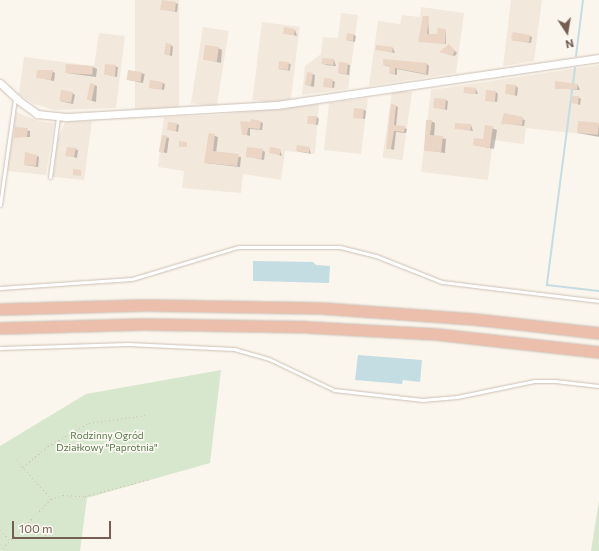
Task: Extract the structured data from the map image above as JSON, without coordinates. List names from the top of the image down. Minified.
{"parks":["Rodzinny Ogród Działkowy \"Paprotnia\""],"scale_bar":"100 m","north":"bottom"}
